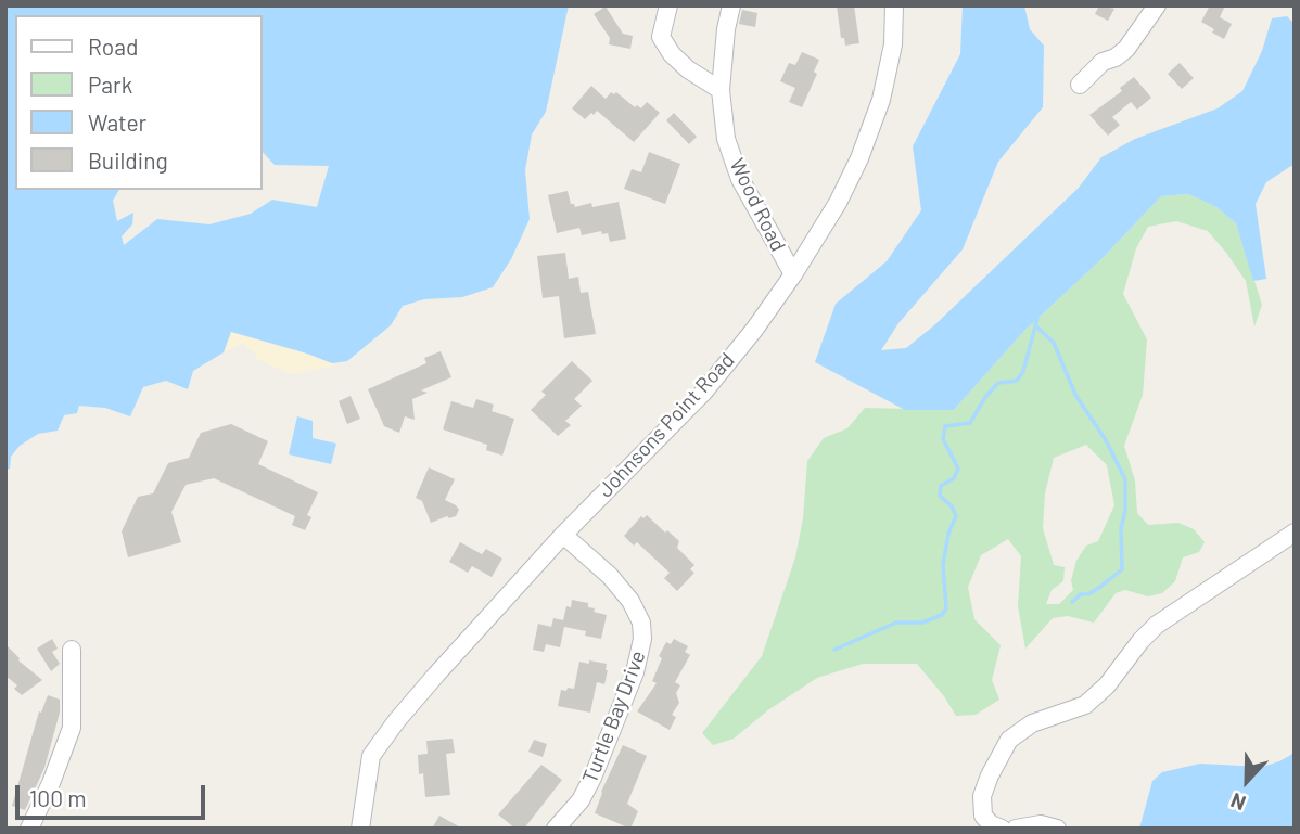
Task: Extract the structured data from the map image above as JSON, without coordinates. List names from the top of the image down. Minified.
{"streets":{"street":["Wood Road","Johnsons Point Road","Turtle Bay Drive"]},"crossings":[["Wood Road","Johnsons Point Road"],["Johnsons Point Road","Turtle Bay Drive"]],"legend":["Road","Park","Water","Building"],"scale_bar":"100 m","north":"bottom"}
